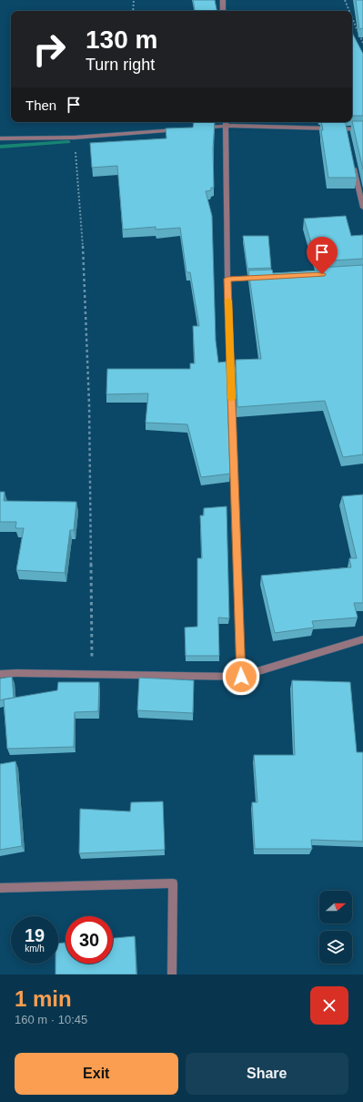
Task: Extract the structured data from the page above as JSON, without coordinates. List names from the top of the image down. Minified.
{"north":"right","page":{"turn":["130 m","Turn right"],"then":"Then","speed":"19 km/h","limit":"30","heading":["1 min","160 m · 10:45"],"buttons":["Exit","Share"]}}
